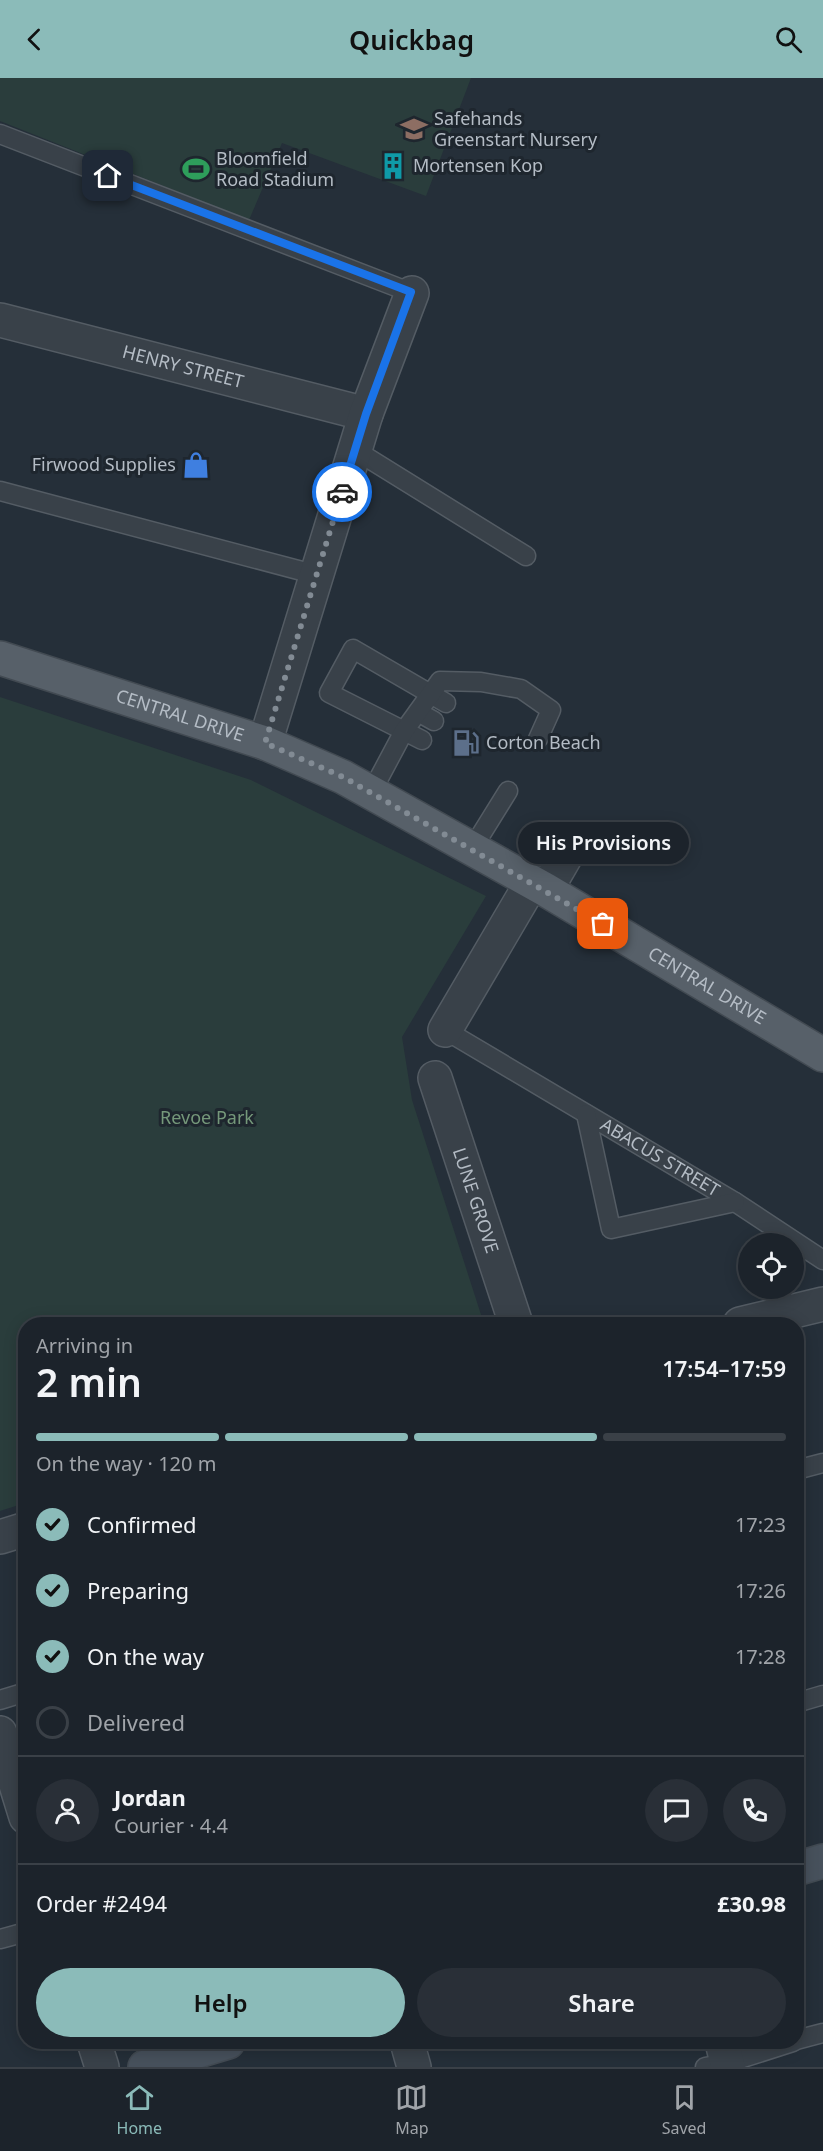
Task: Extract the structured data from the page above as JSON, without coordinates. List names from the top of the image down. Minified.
{"streets":{"main road":["CENTRAL DRIVE"],"street":["HENRY STREET","LUNE GROVE"],"lane":["ABACUS STREET"]},"parks":["Revoe Park"],"places":{"school or university":["Safehands Greenstart Nursery"],"building":["Mortensen Kop"],"sports":["Bloomfield Road Stadium"],"shop":["Firwood Supplies"],"fuel station":["Corton Beach"],"other":["His Provisions"]},"page":{"header":"Quickbag","bubble":"His Provisions","heading":["2 min","Arriving in","17:54–17:59"],"panel":["Jordan","Courier · 4.4","Order #2494","£30.98"],"bar":"On the way · 120 m","list":[["Confirmed","17:23"],["Preparing","17:26"],["On the way","17:28"],"Delivered"],"buttons":["Help","Share"],"tabs":["Home","Map","Saved"]}}
